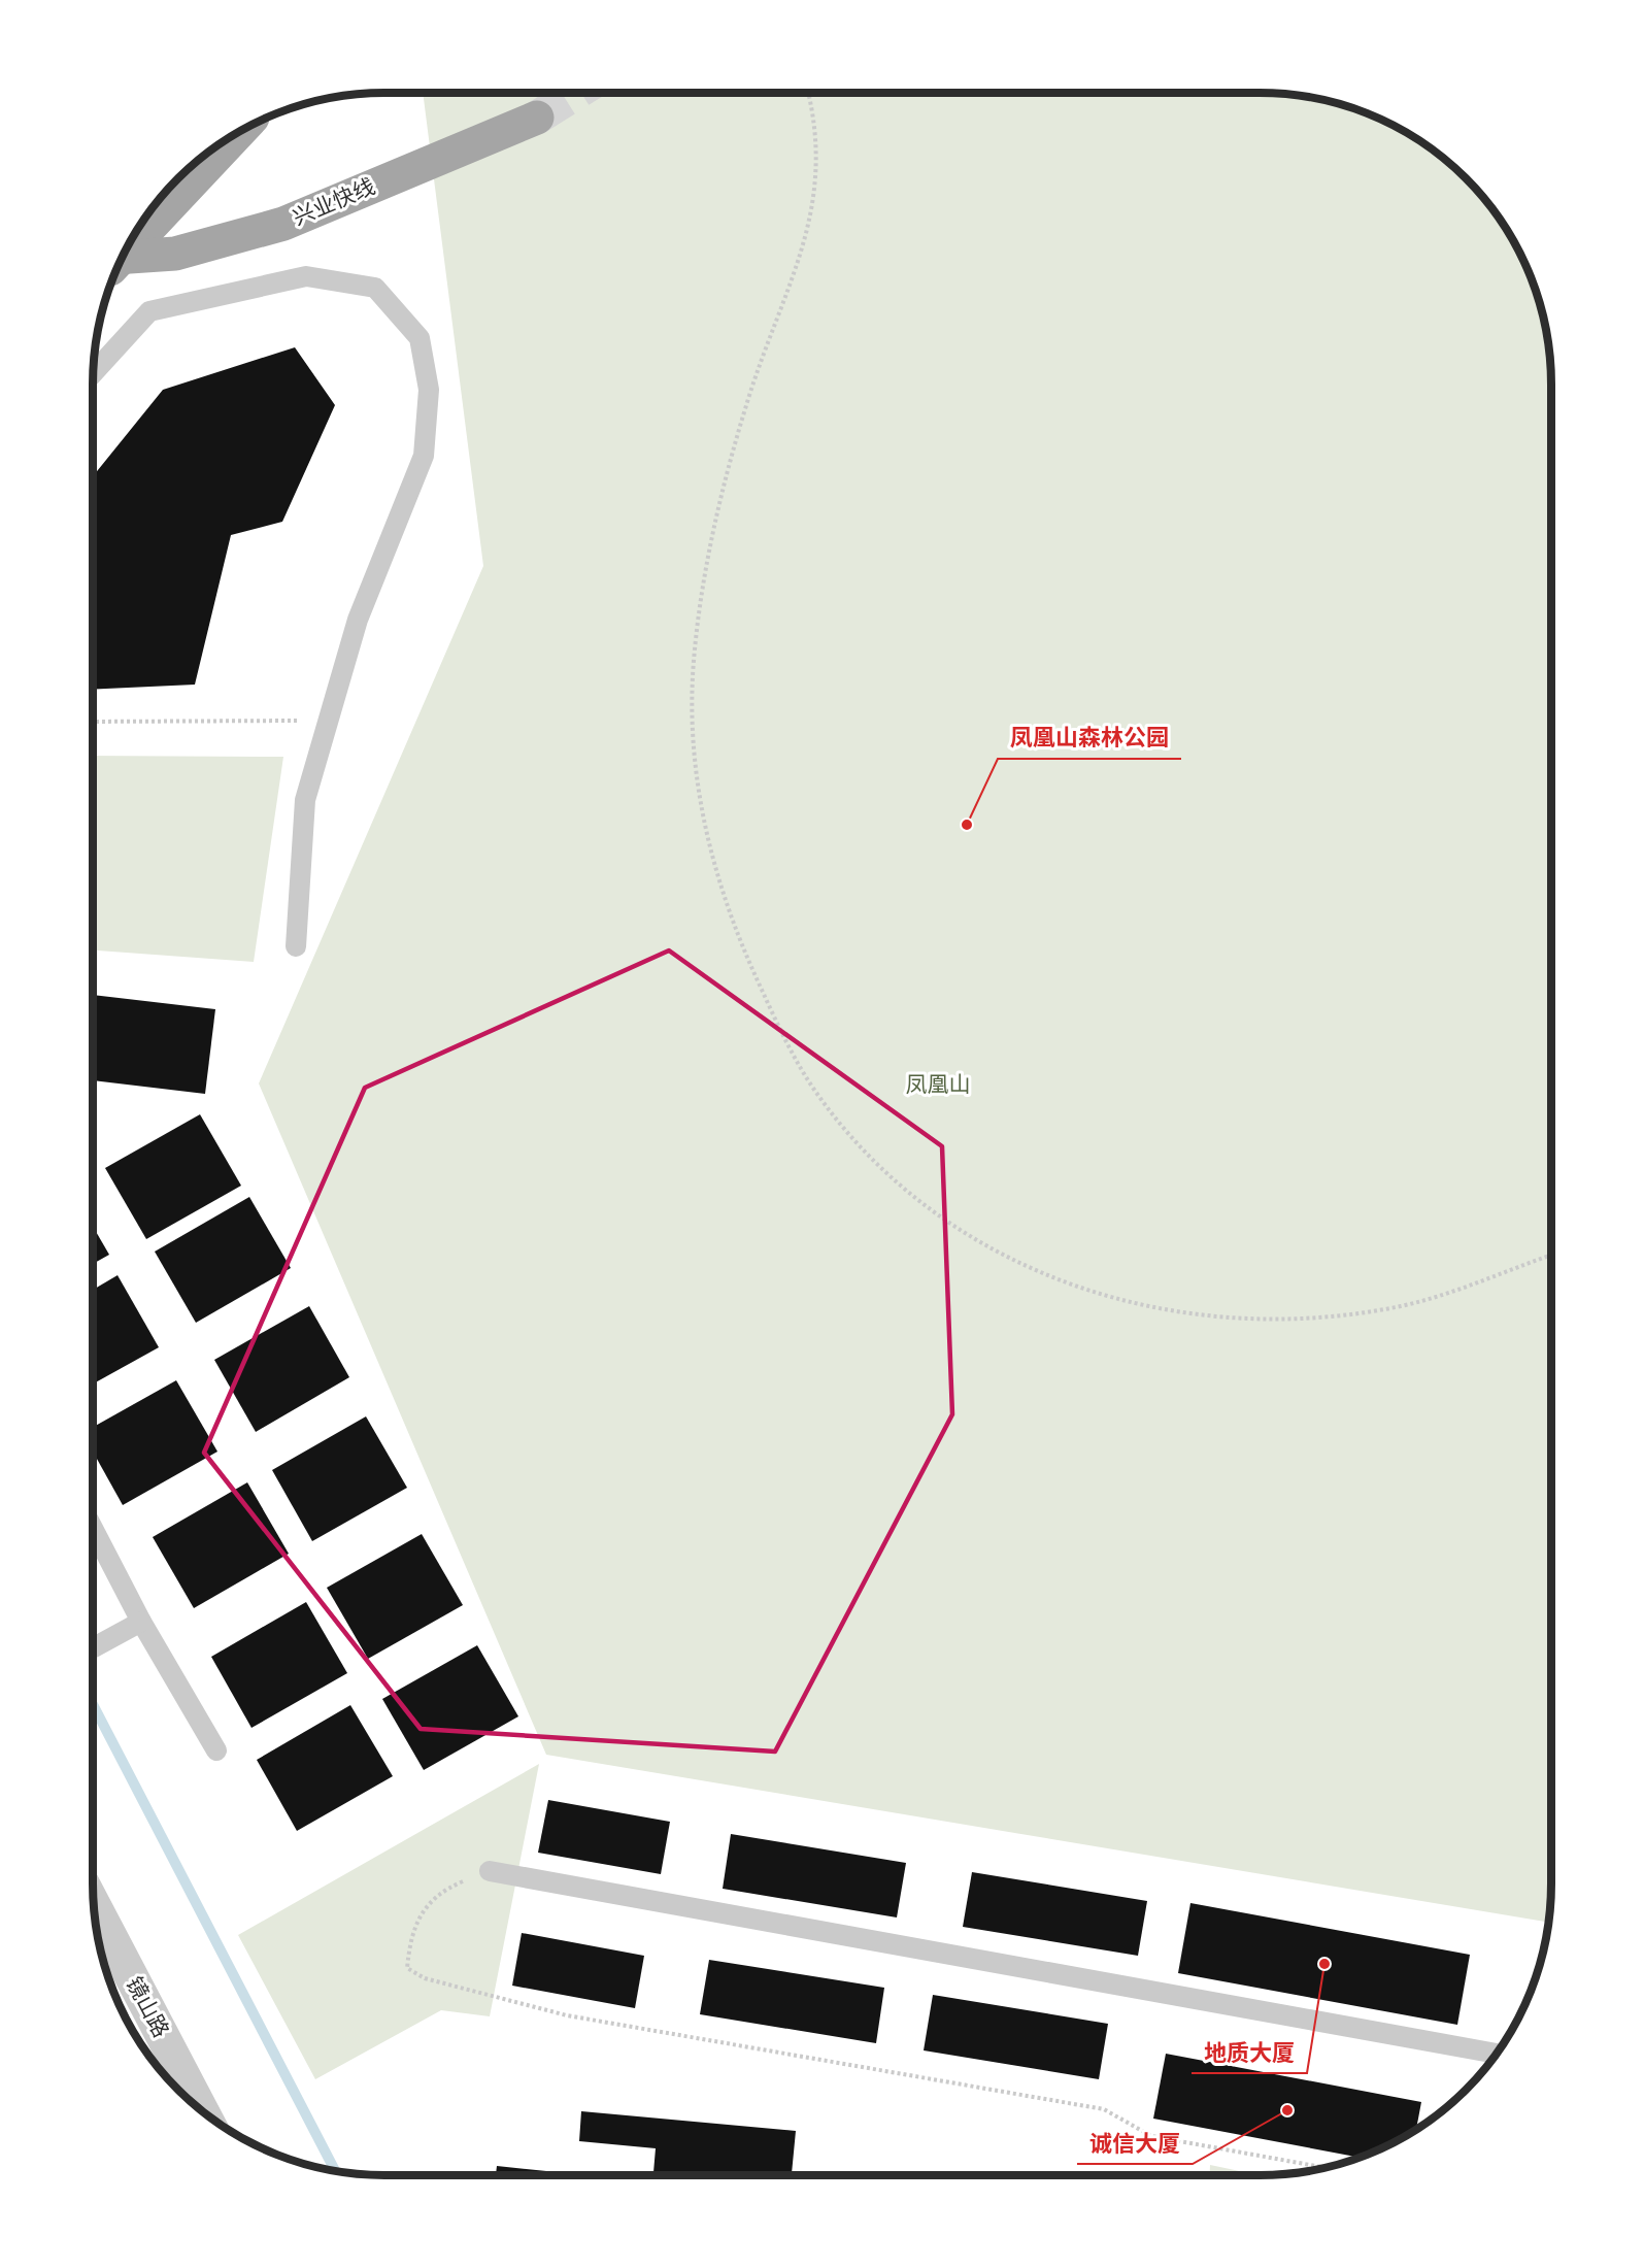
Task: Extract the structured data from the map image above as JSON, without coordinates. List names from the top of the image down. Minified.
{"streets":{"main road":["兴业快线"],"street":["镜山路"]},"parks":["凤凰山"],"places":["凤凰山森林公园","地质大厦","诚信大厦"]}
